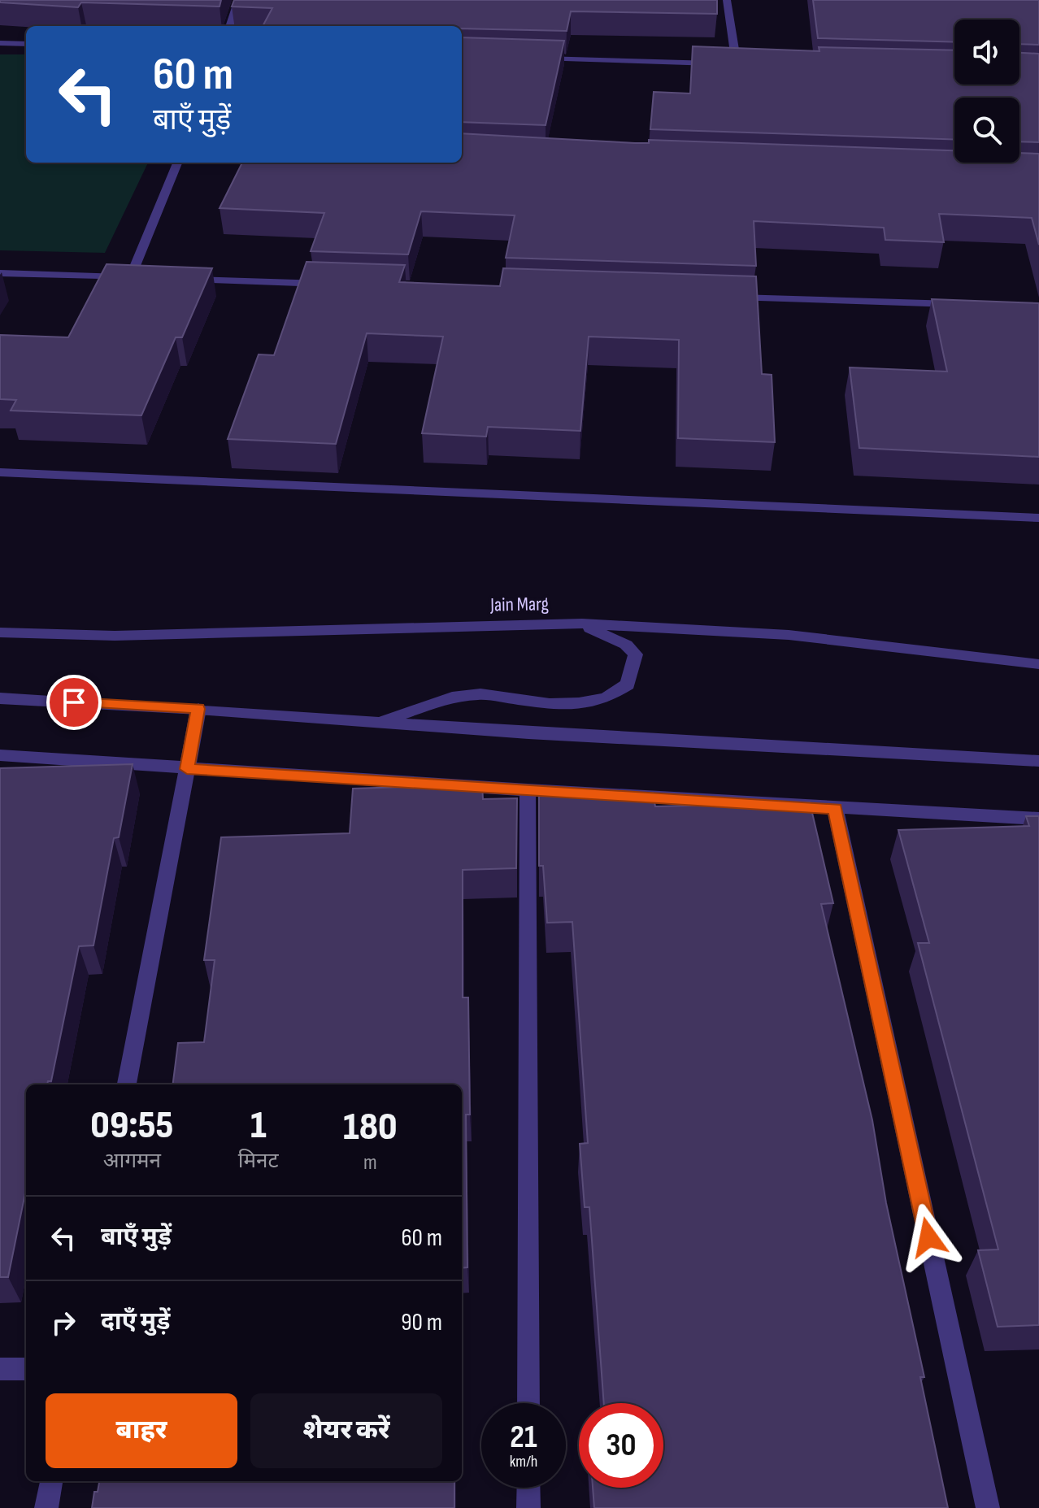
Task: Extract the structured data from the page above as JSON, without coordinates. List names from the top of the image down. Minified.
{"streets":{"street":["Jain Marg"]},"page":{"turn":["60 m","बाएँ मुड़ें"],"eta":["09:55","आगमन","1","मिनट","180","m"],"list":[{"name":"बाएँ मुड़ें","value":"60 m"},{"name":"दाएँ मुड़ें","value":"90 m"}],"buttons":["बाहर","शेयर करें"],"speed":"21 km/h","limit":"30"}}
